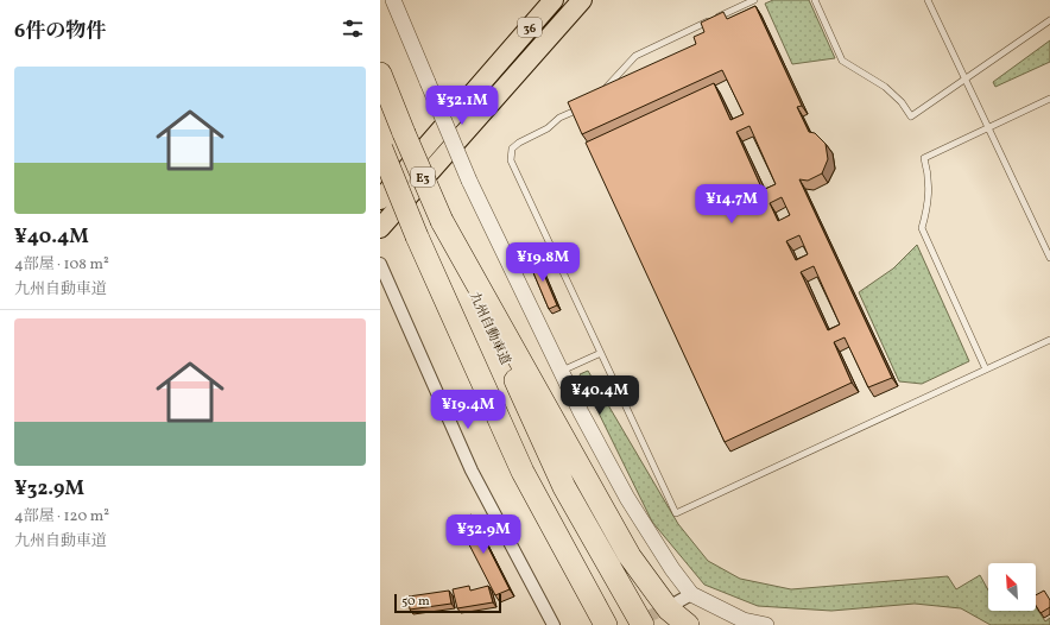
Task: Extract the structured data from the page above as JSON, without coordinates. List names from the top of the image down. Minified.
{"streets":{"highway":["E3","九州自動車道"],"main road":["36"]},"scale_bar":"50 m","north":"top left","page":{"heading":"6件の物件","list":[{"name":"¥40.4M","note":"4部屋 · 108 m² · 九州自動車道"},{"name":"¥32.9M","note":"4部屋 · 120 m² · 九州自動車道"}],"price":["¥32.1M","¥14.7M","¥19.8M","¥40.4M","¥19.4M","¥32.9M"],"scale":"50 m"}}
